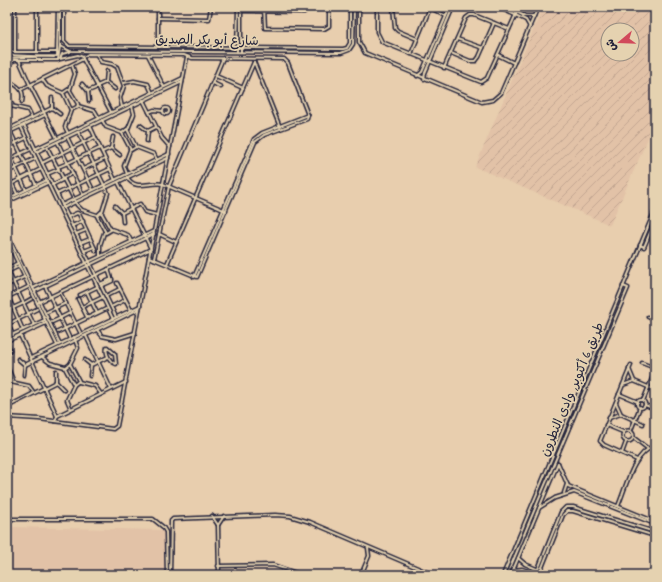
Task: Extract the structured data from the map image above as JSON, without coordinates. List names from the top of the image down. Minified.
{"streets":{"street":["شارع أبو بكر الصديق","طريق 6 أكتوبر, وادى النطرون"]},"north":"left"}
